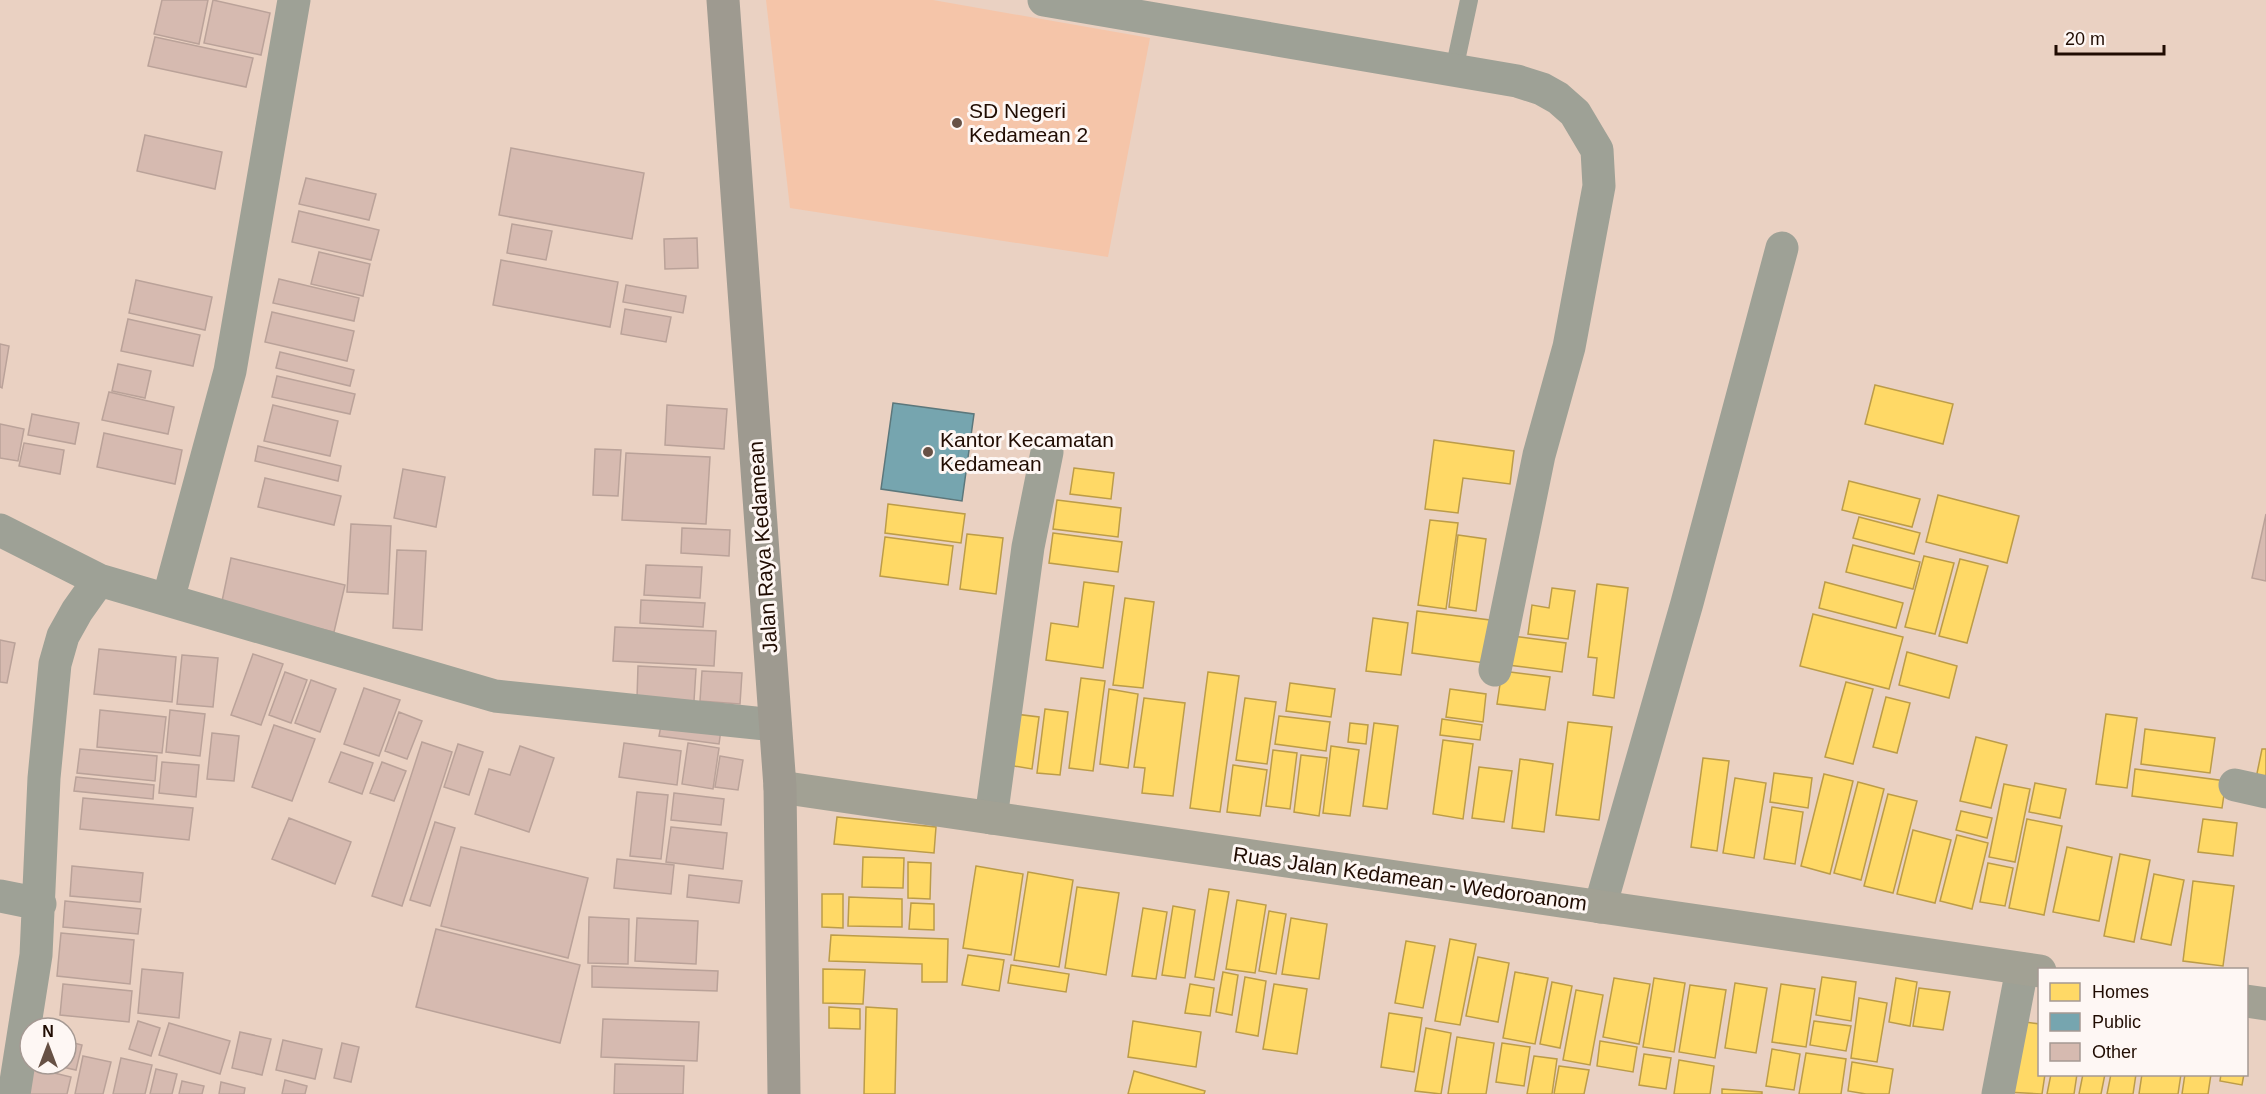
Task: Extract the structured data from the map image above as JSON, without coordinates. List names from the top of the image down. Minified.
{"streets":{"highway":["Jalan Raya Kedamean"],"main road":["Ruas Jalan Kedamean - Wedoroanom"]},"crossings":[["Jalan Raya Kedamean","Ruas Jalan Kedamean - Wedoroanom"]],"places":["SD Negeri Kedamean 2","Kantor Kecamatan Kedamean"],"legend":["Homes","Public","Other"],"scale_bar":"20 m","north":"top"}
